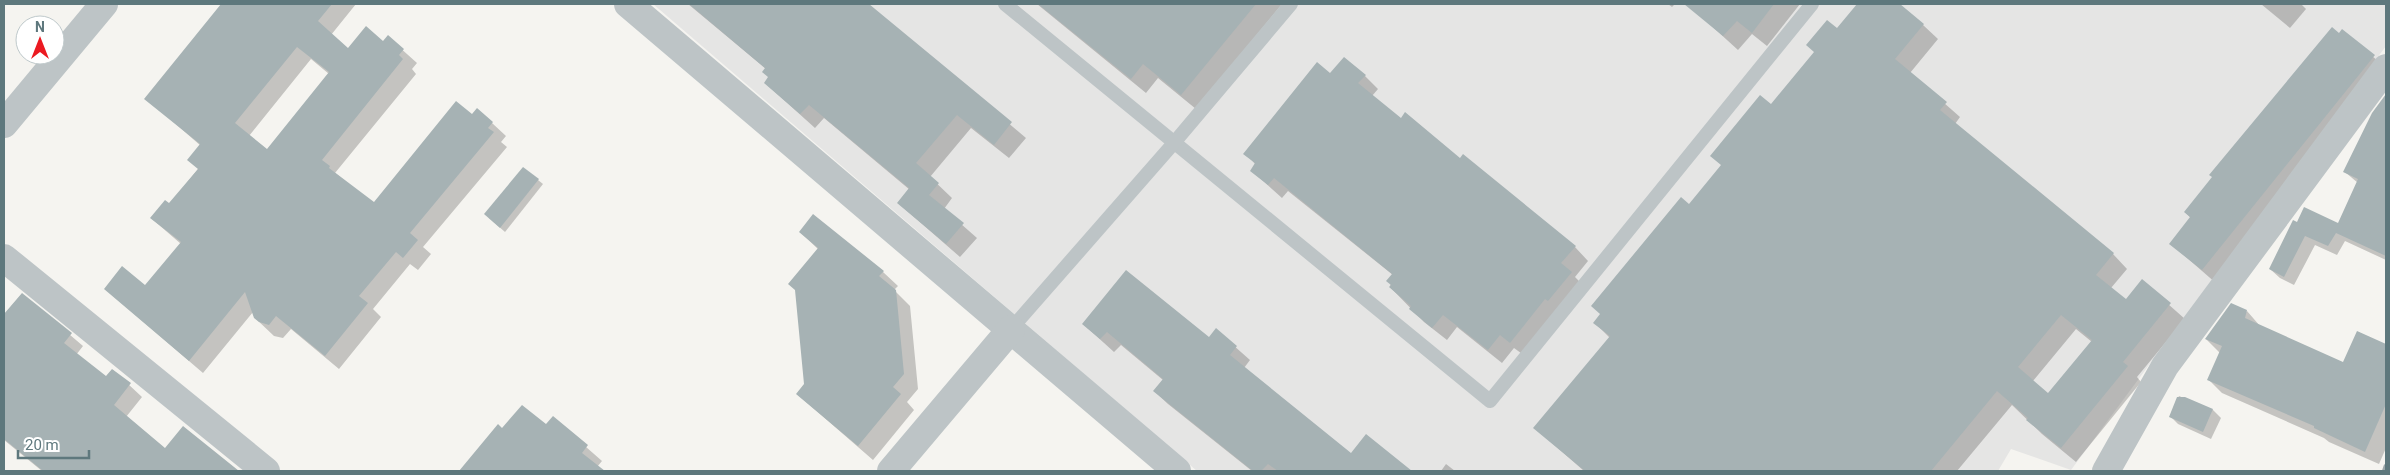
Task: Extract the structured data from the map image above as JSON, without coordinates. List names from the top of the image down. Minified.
{"scale_bar":"20 m","north":"top"}
